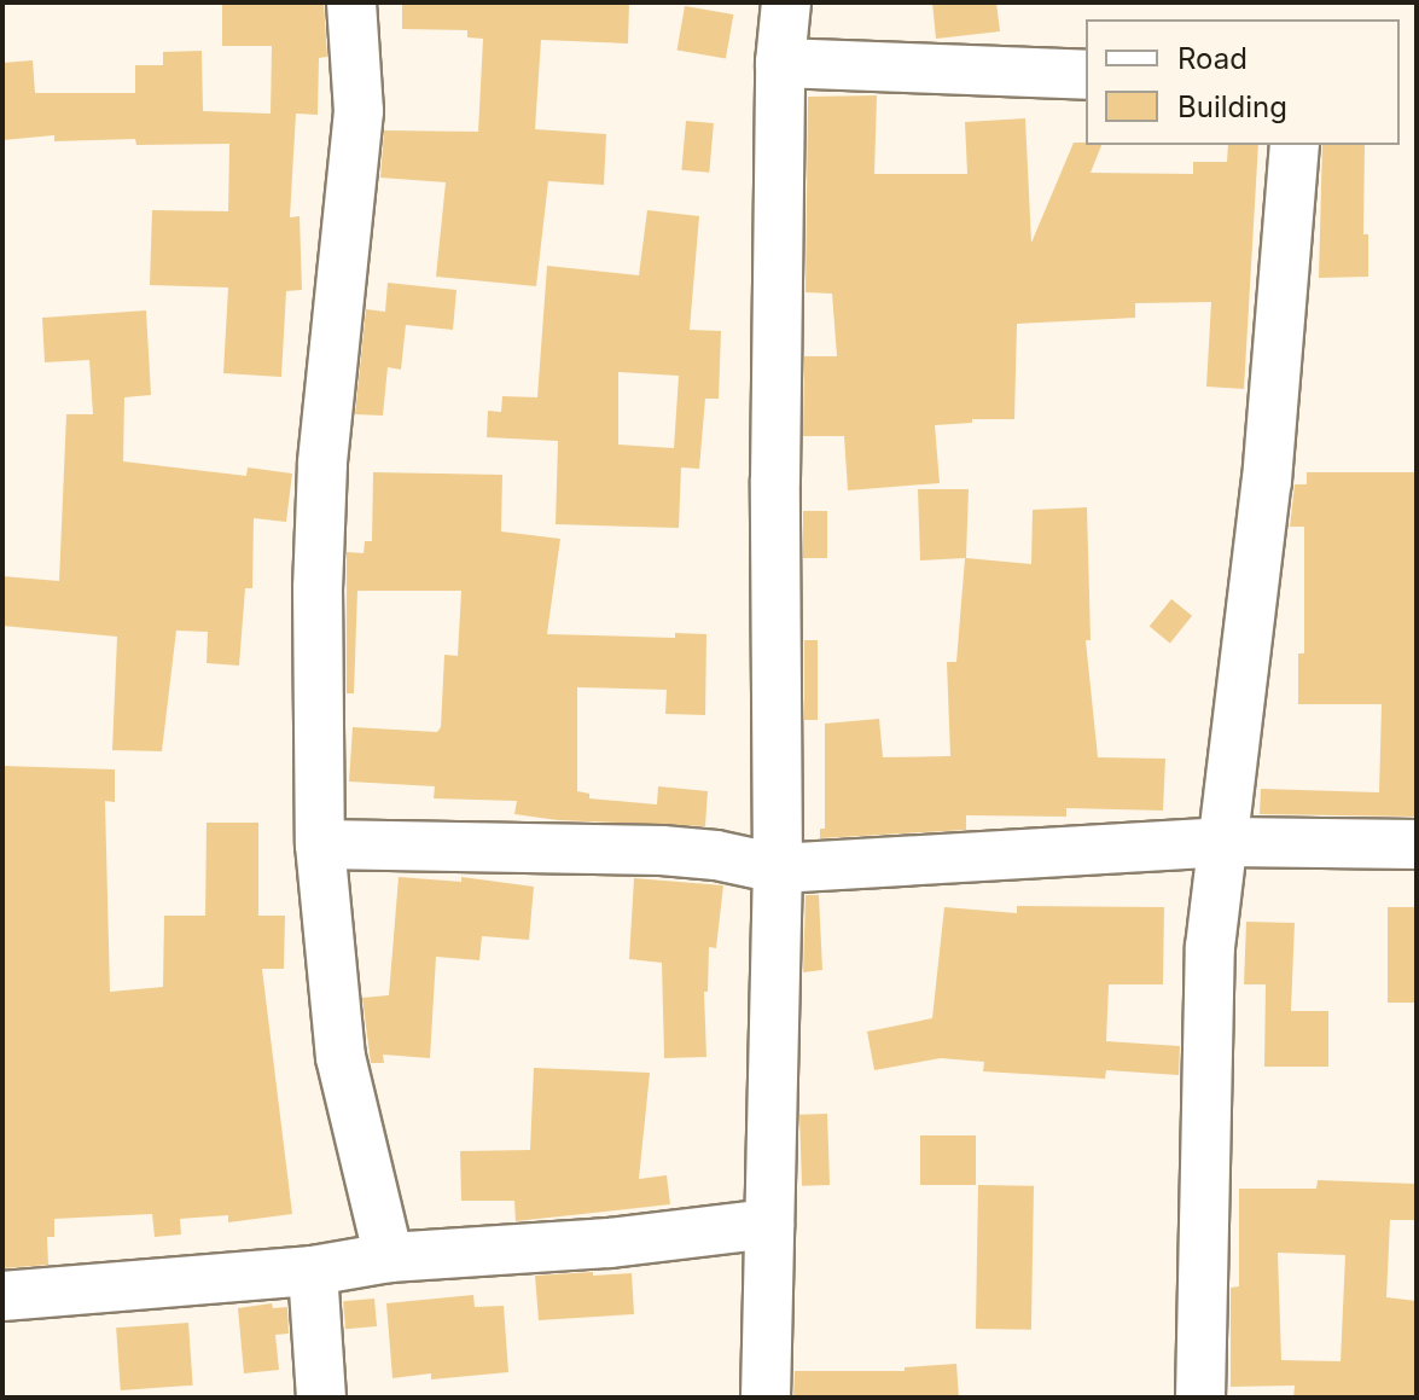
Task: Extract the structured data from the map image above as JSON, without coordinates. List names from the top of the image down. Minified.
{"legend":["Road","Building"]}
